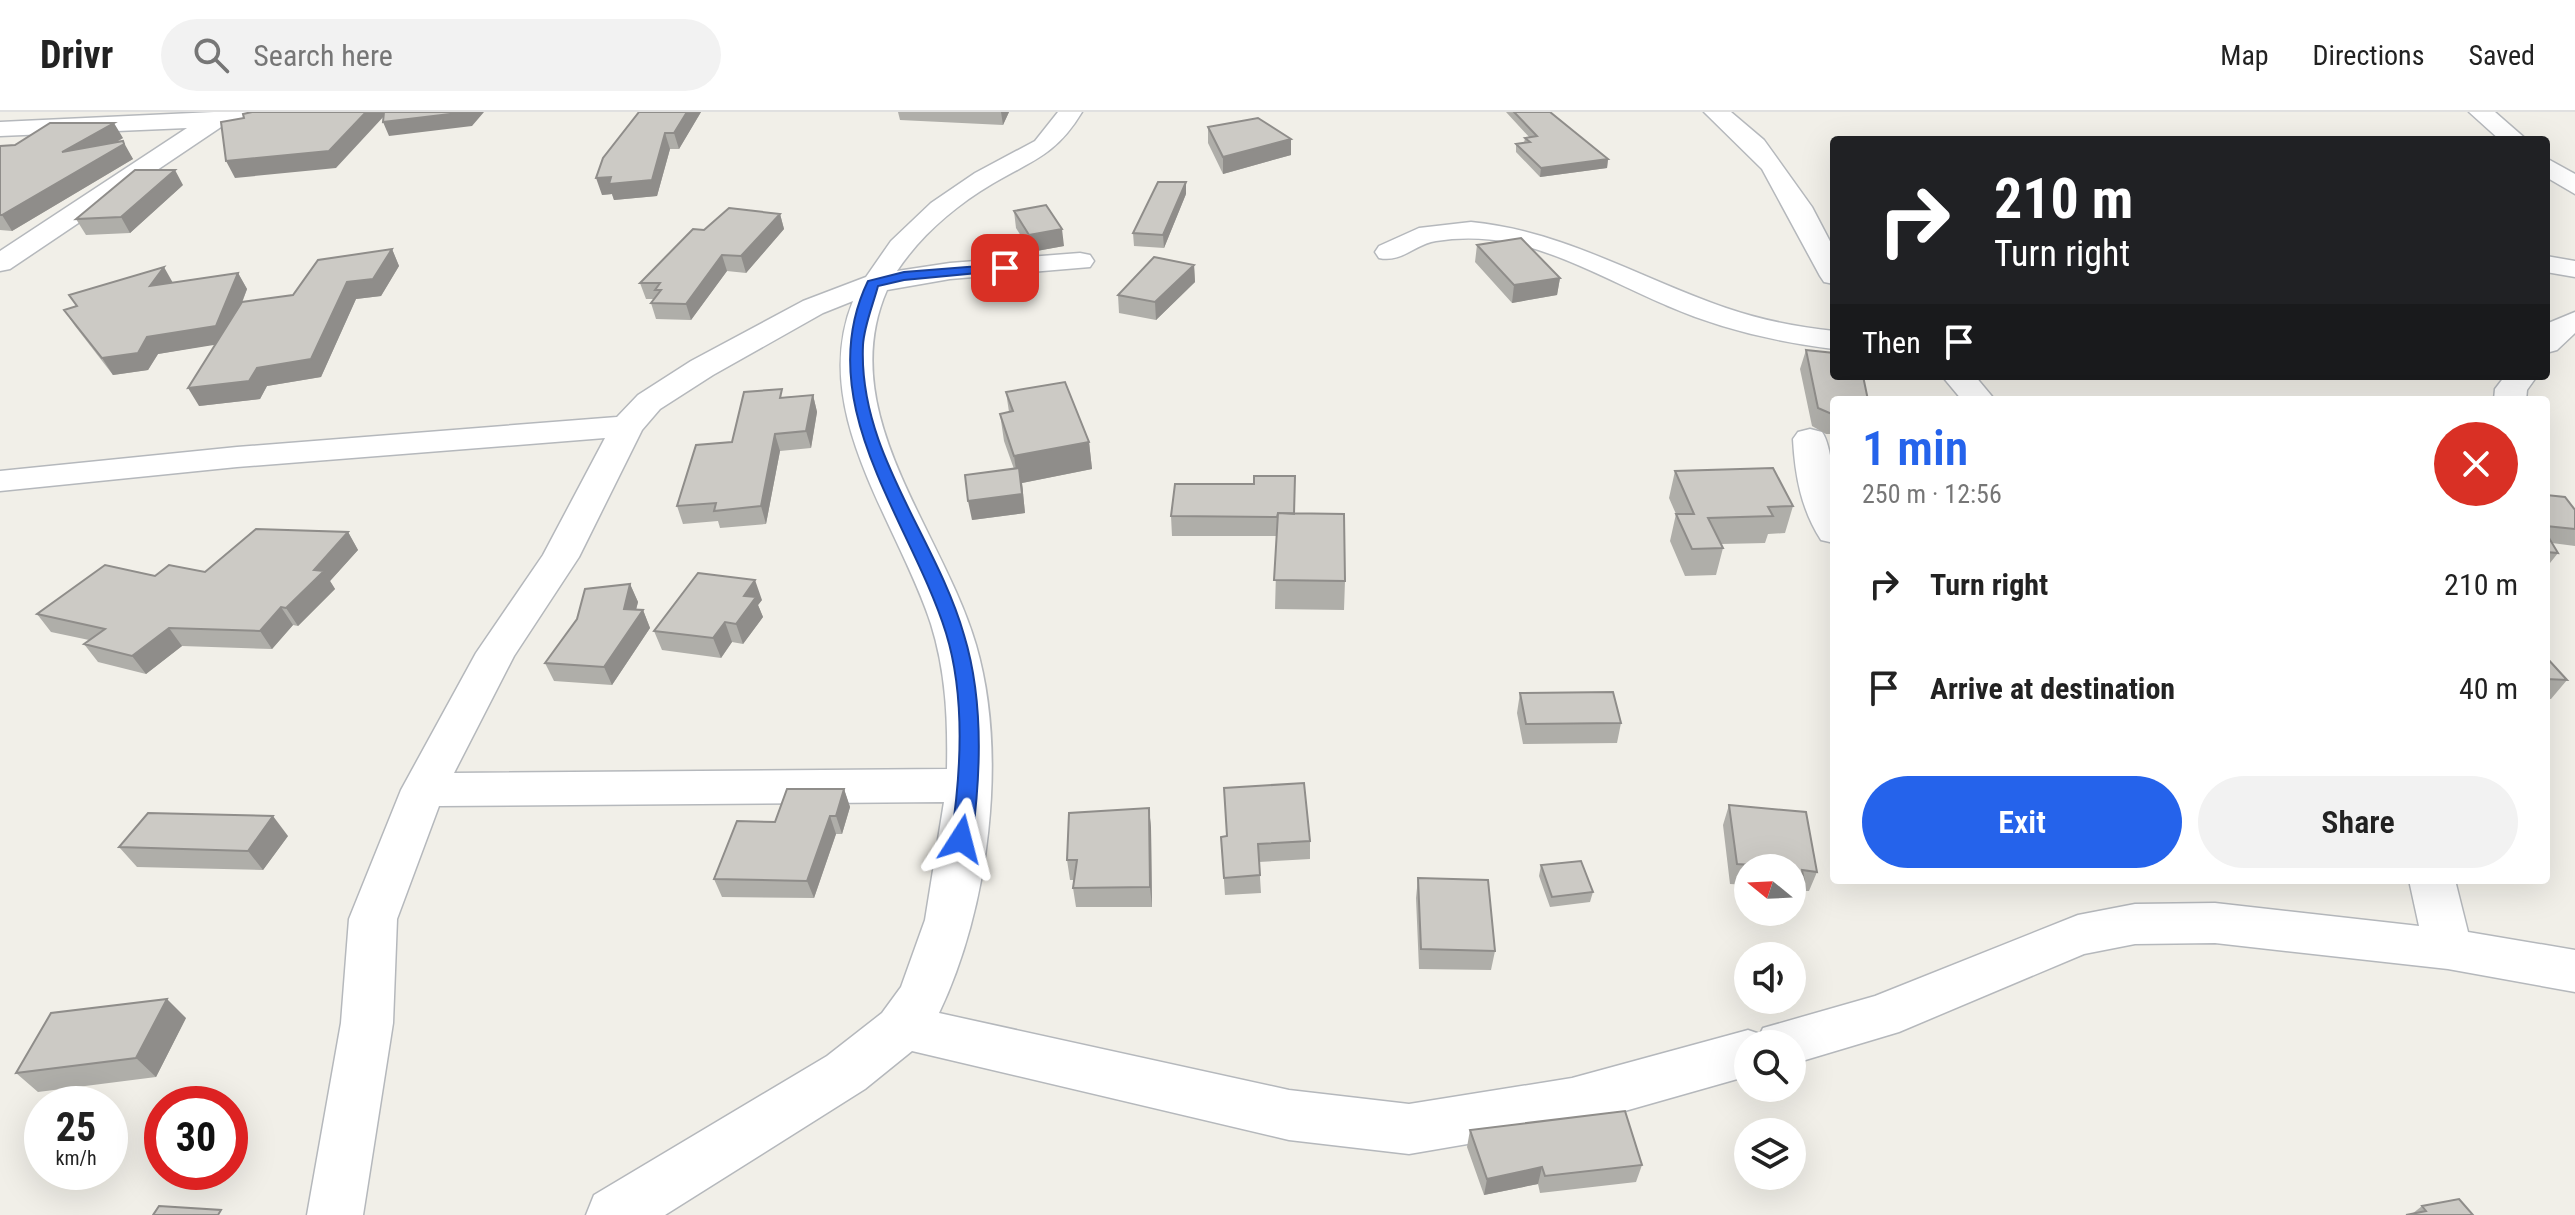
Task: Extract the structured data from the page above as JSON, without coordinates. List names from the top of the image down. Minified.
{"north":"left","page":{"header":"Drivr","search":"Search here","nav":["Map","Directions","Saved"],"turn":["210 m","Turn right"],"then":"Then","heading":["1 min","250 m · 12:56"],"list":[{"name":"Turn right","value":"210 m"},{"name":"Arrive at destination","value":"40 m"}],"buttons":["Exit","Share"],"speed":"25 km/h","limit":"30"}}
